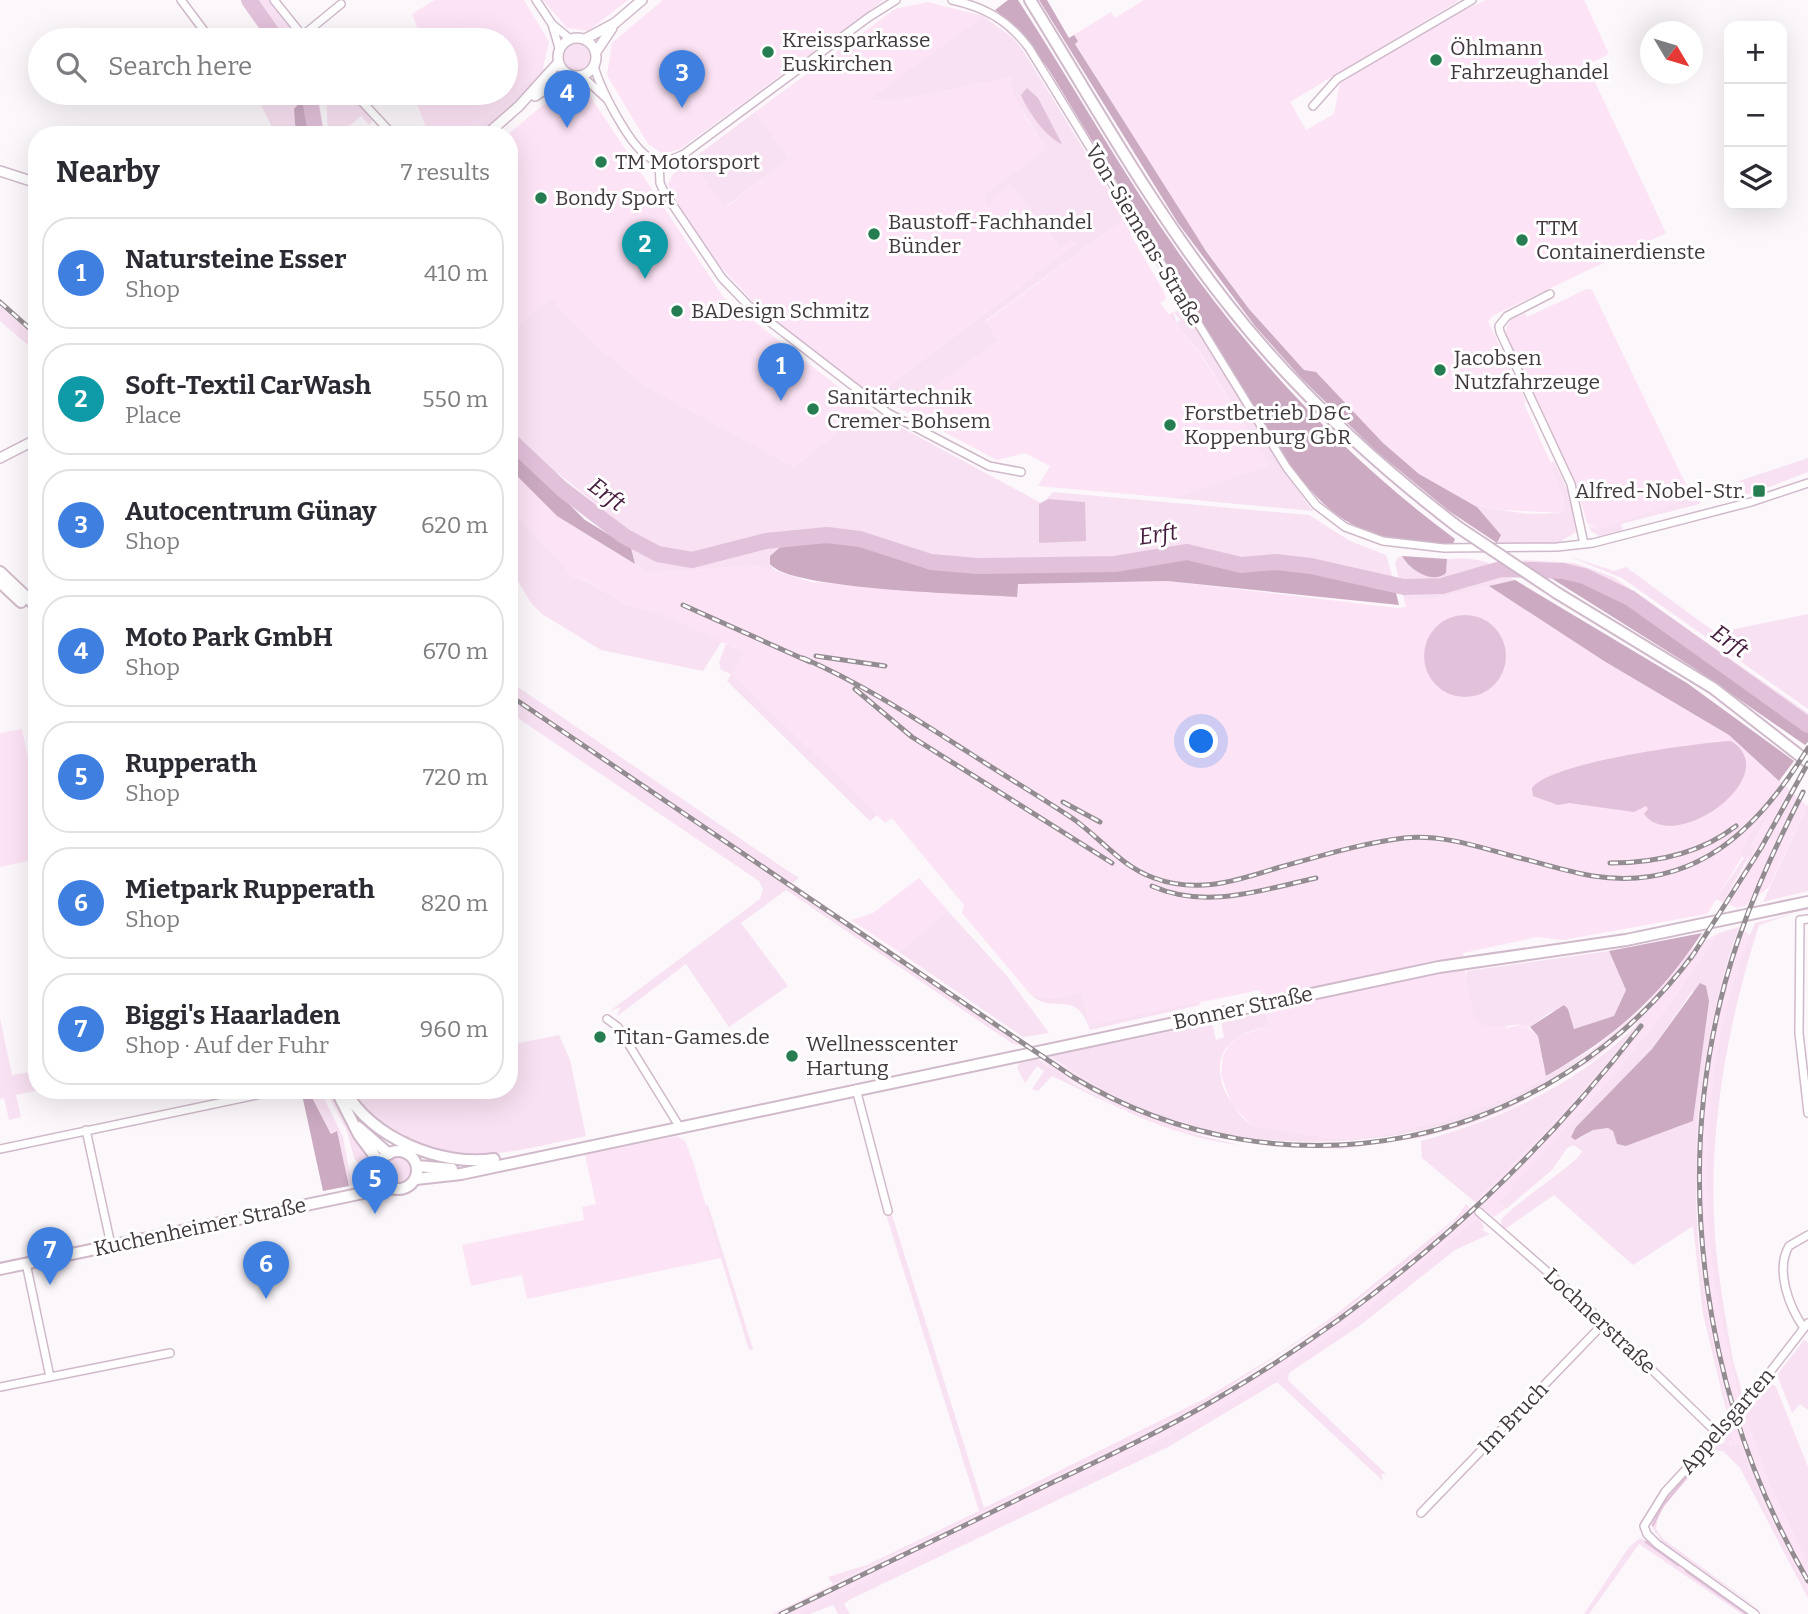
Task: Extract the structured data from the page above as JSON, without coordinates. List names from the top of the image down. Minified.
{"streets":{"main road":["Bonner Straße","Kuchenheimer Straße"],"street":["Von-Siemens-Straße","Lochnerstraße","Im Bruch","Appelsgarten"]},"crossings":[["Lochnerstraße","Im Bruch"],["Lochnerstraße","Appelsgarten"]],"water":["Erft"],"places":{"other":["Kreissparkasse Euskirchen","Öhlmann Fahrzeughandel","TM Motorsport","Bondy Sport","Baustoff-Fachhandel Bünder","TTM Containerdienste","BADesign Schmitz","Jacobsen Nutzfahrzeuge","Sanitärtechnik Cremer-Bohsem","Forstbetrieb D&C Koppenburg GbR","Titan-Games.de","Wellnesscenter Hartung"],"transit":["Alfred-Nobel-Str."]},"north":"bottom right","page":{"map_buttons":["+","−"],"search":"Search here","pins":["3","4","2","1","5","7","6"],"heading":["Nearby","7 results"],"list":[{"mark":"1","name":"Natursteine Esser","note":"Shop","value":"410 m"},{"mark":"2","name":"Soft-Textil CarWash","note":"Place","value":"550 m"},{"mark":"3","name":"Autocentrum Günay","note":"Shop","value":"620 m"},{"mark":"4","name":"Moto Park GmbH","note":"Shop","value":"670 m"},{"mark":"5","name":"Rupperath","note":"Shop","value":"720 m"},{"mark":"6","name":"Mietpark Rupperath","note":"Shop","value":"820 m"},{"mark":"7","name":"Biggi's Haarladen","note":"Shop · Auf der Fuhr","value":"960 m"}]}}
